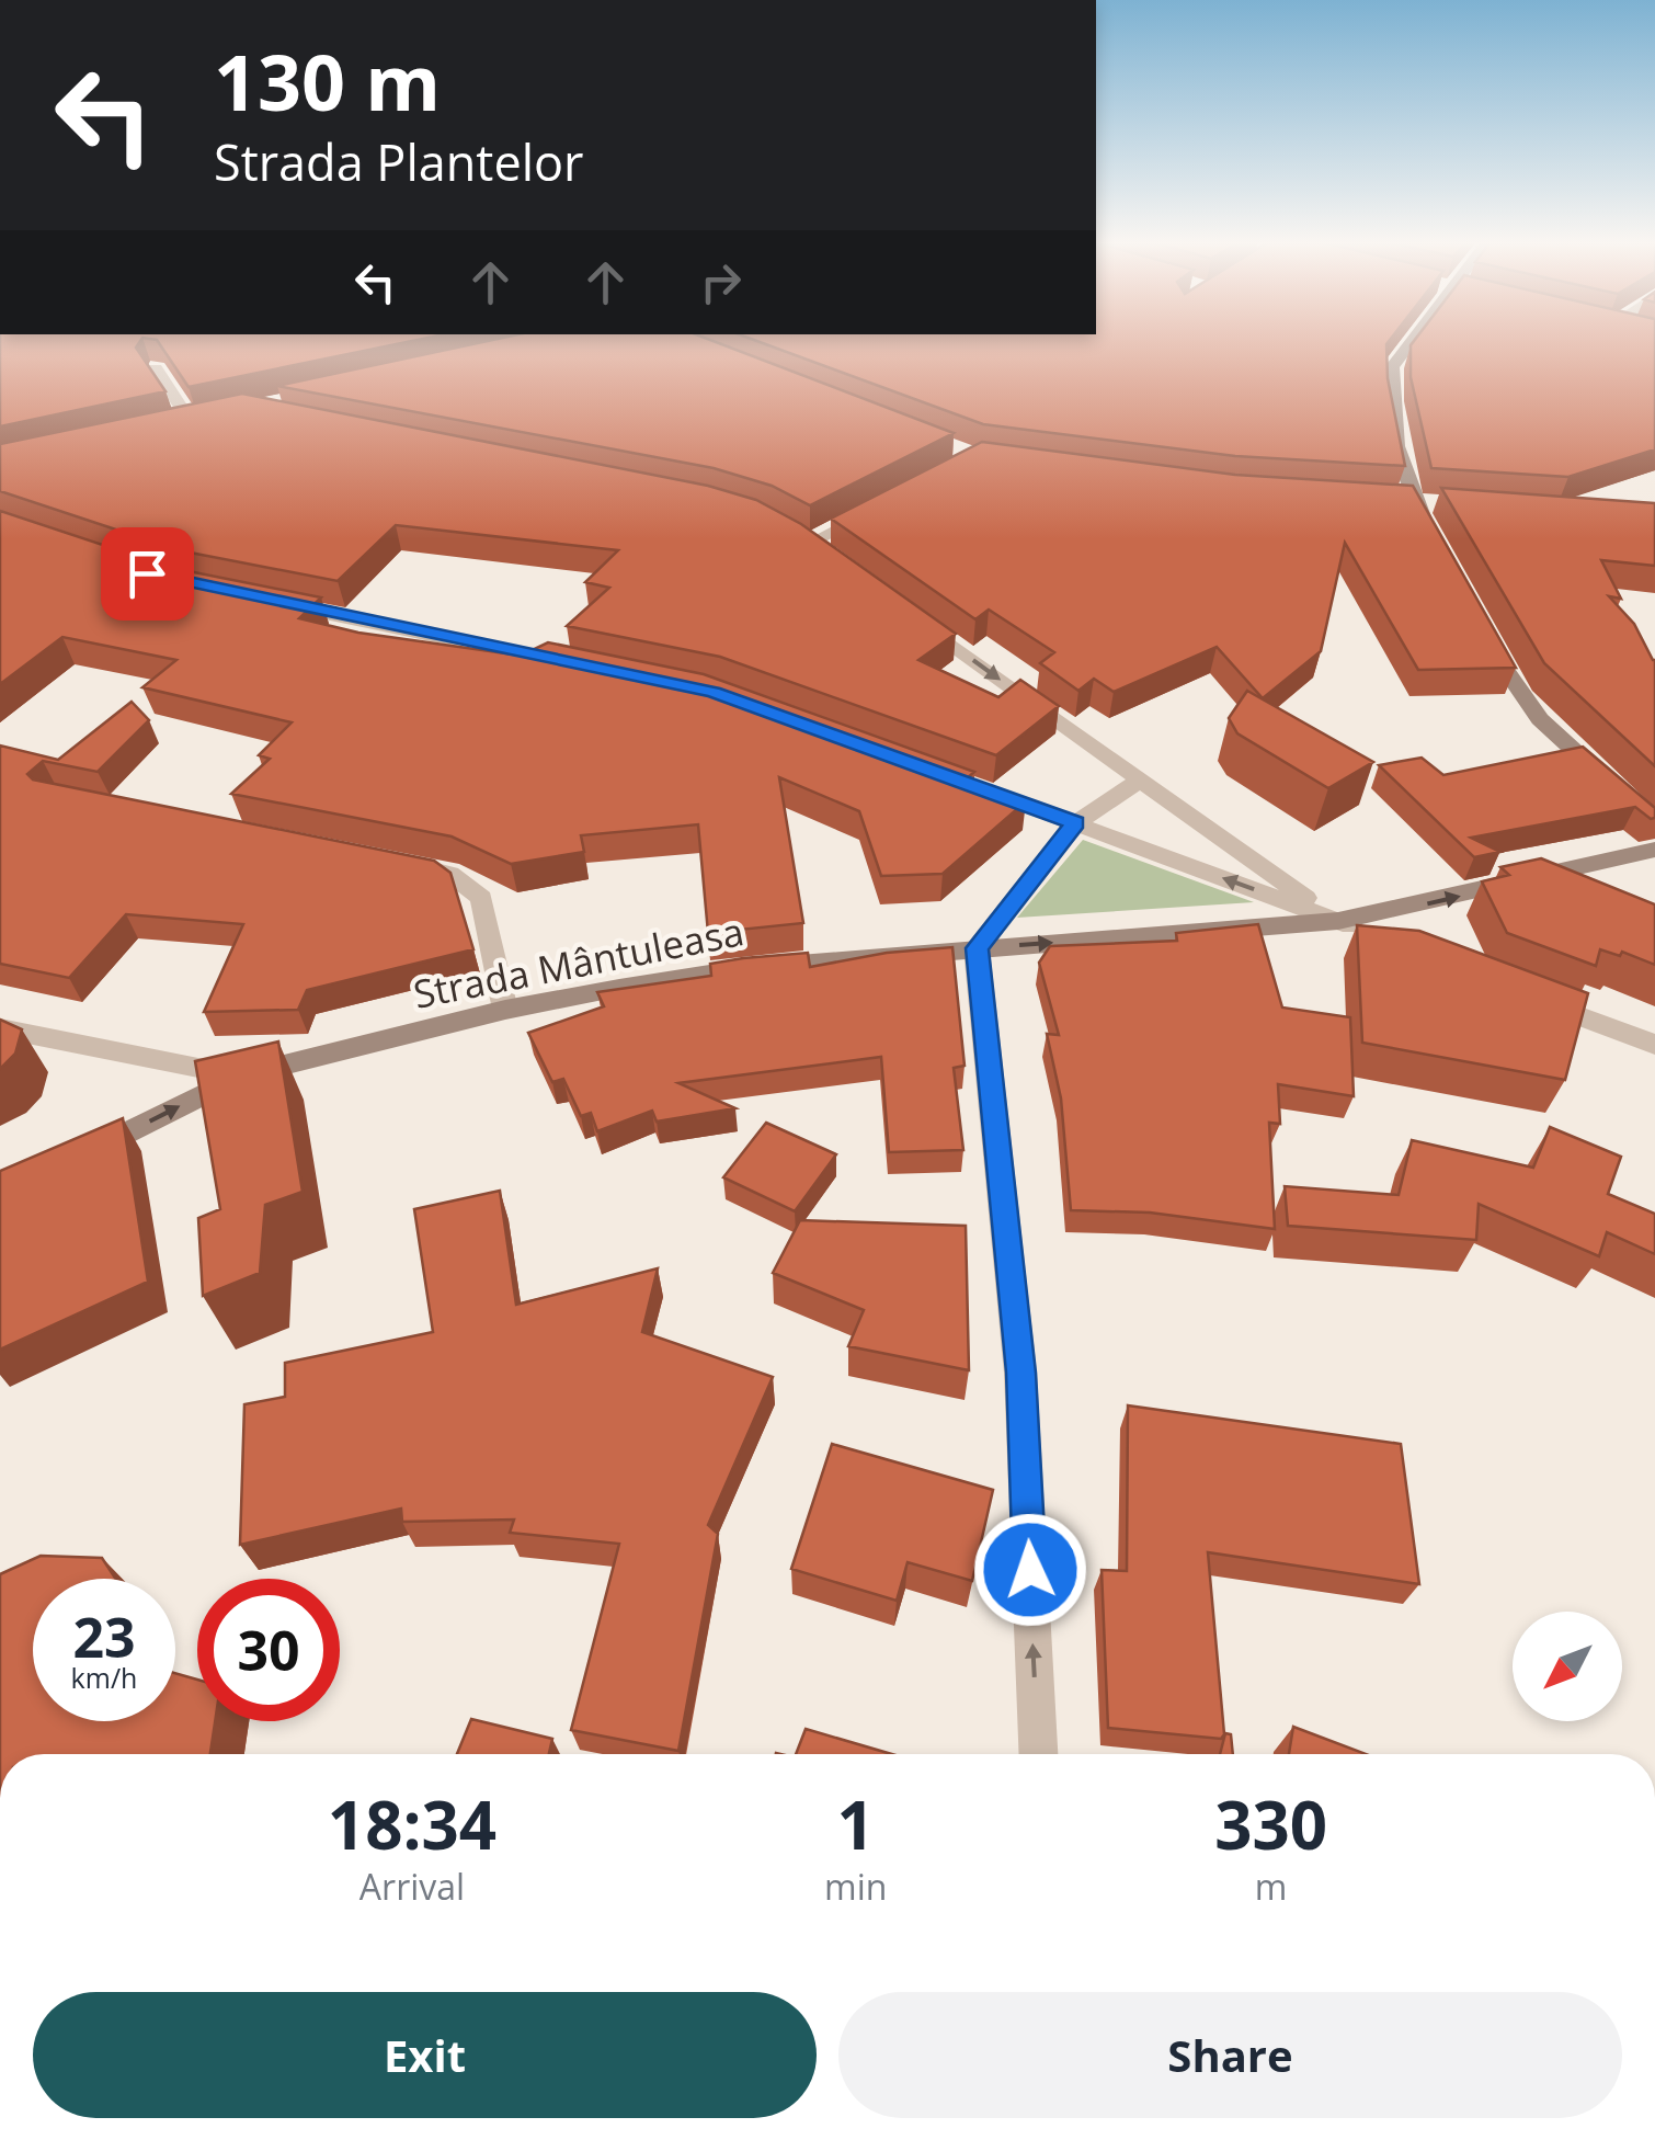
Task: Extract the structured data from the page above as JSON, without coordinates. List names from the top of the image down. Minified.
{"streets":{"street":["Strada Mântuleasa"]},"north":"bottom left","page":{"turn":["130 m","Strada Plantelor"],"speed":"23 km/h","limit":"30","eta":["18:34","Arrival","1","min","330","m"],"buttons":["Exit","Share"]}}
